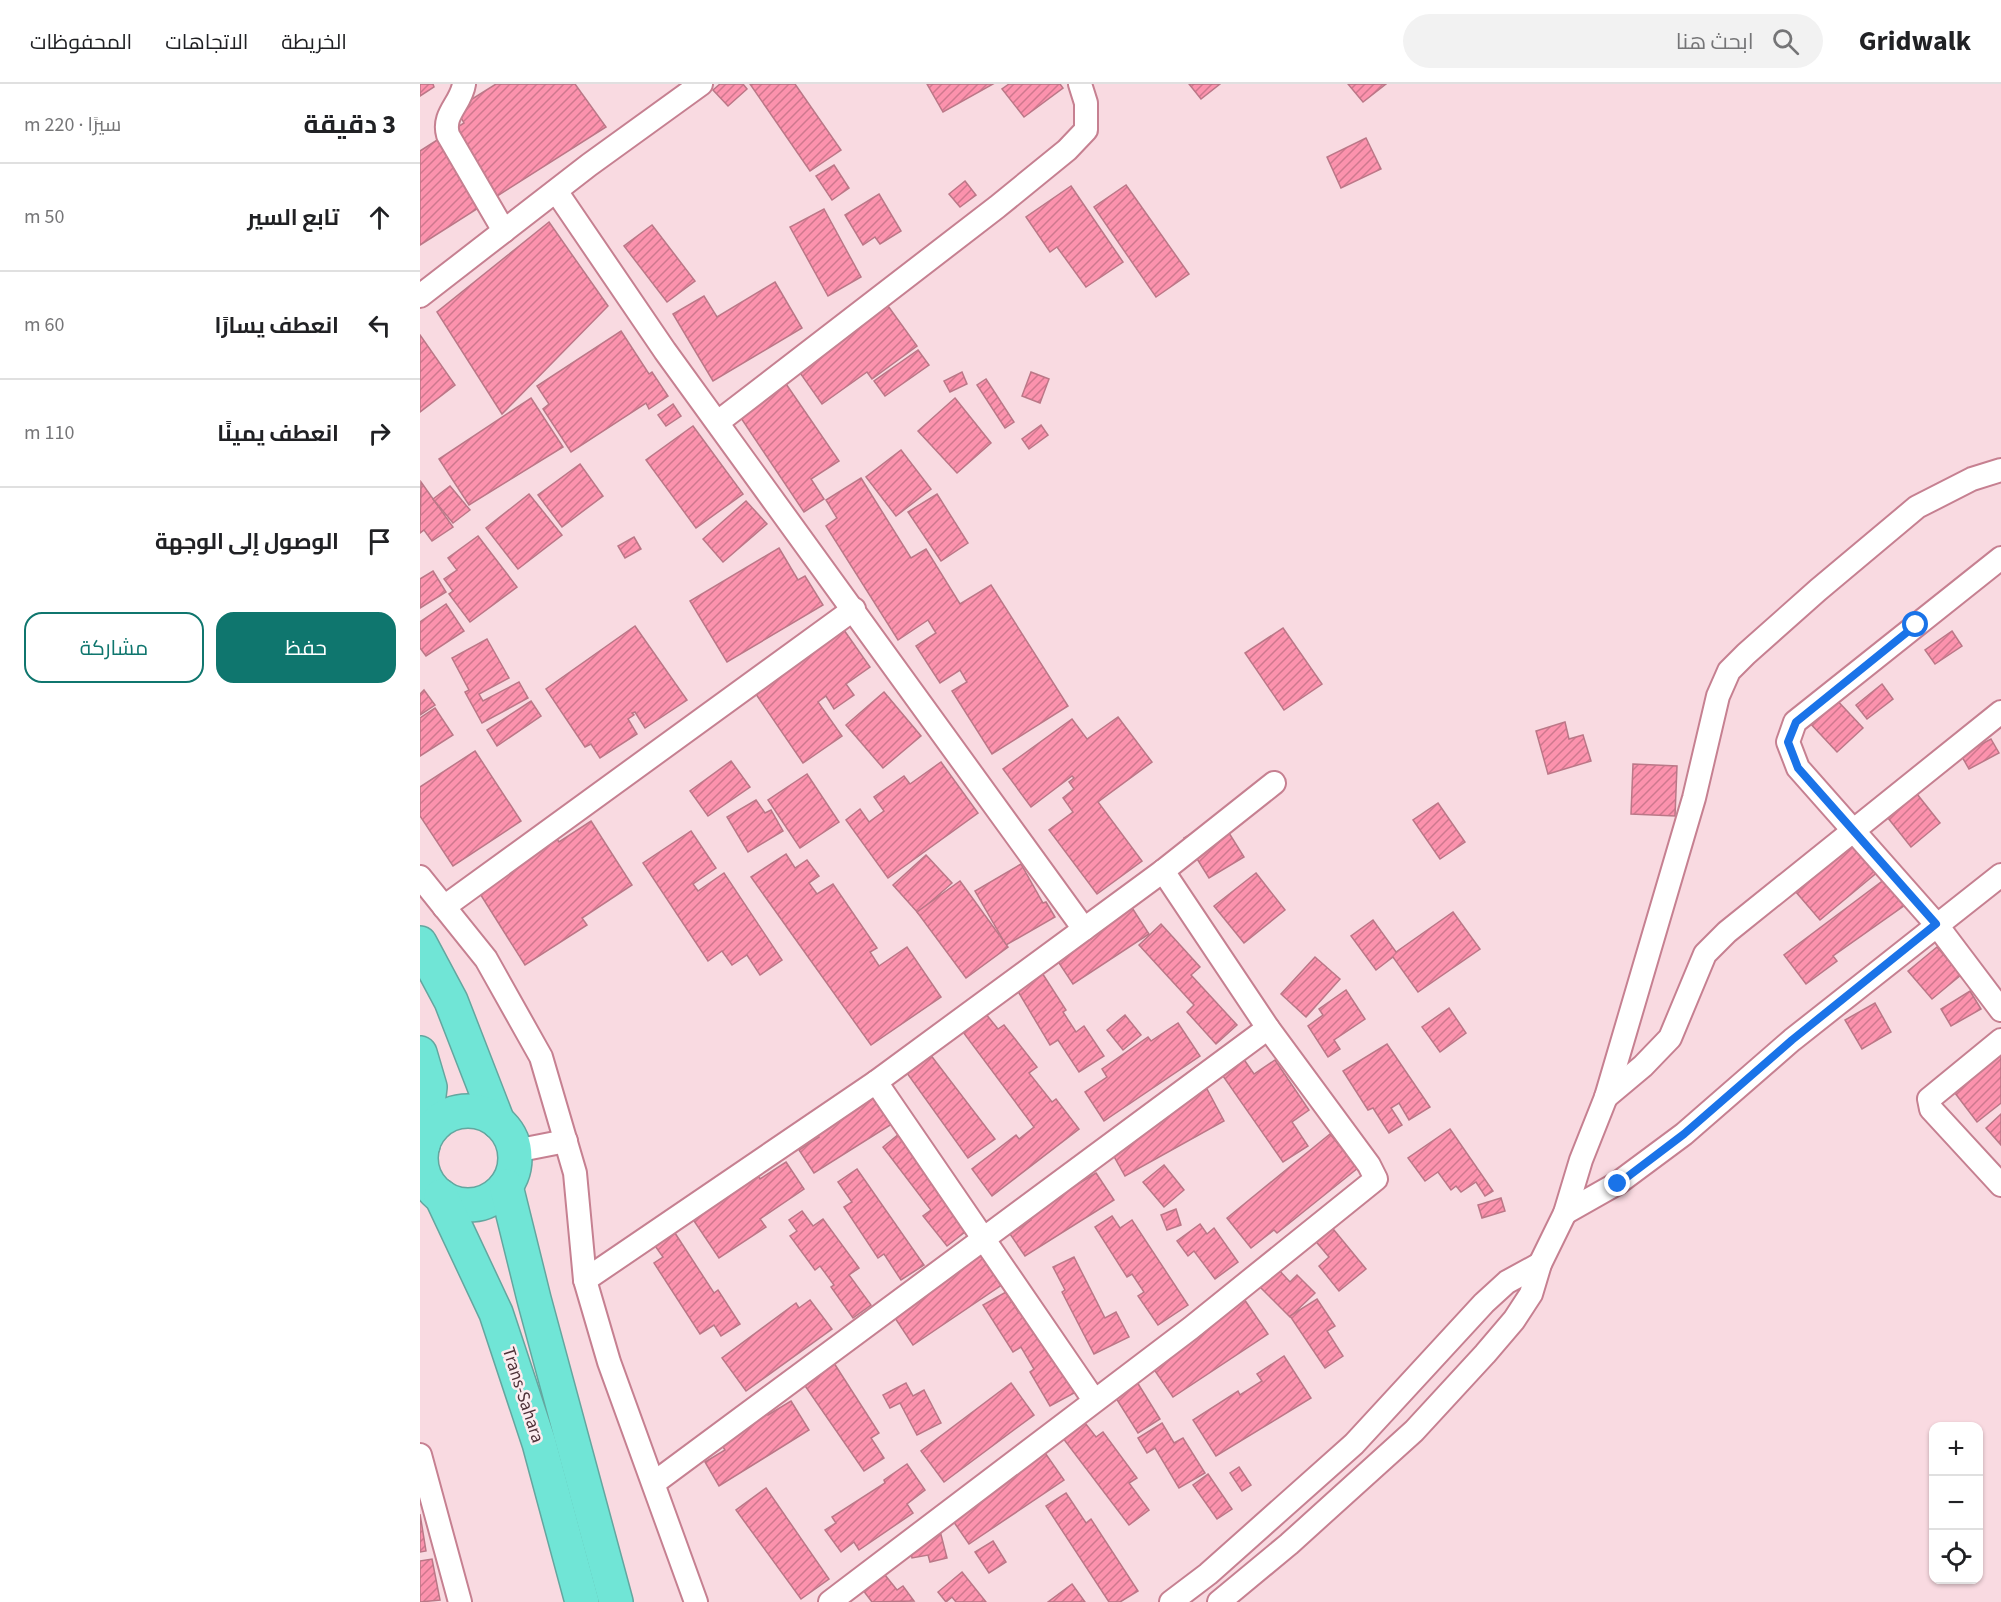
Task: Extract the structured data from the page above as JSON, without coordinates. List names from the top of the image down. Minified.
{"streets":{"highway":["Trans-Sahara"]},"page":{"header":"Gridwalk","search":"ابحث هنا","nav":["الخريطة","الاتجاهات","المحفوظات"],"heading":["3 دقيقة","سيرًا · 220 m"],"list":[["تابع السير","50 m"],["انعطف يسارًا","60 m"],["انعطف يمينًا","110 m"],"الوصول إلى الوجهة"],"buttons":["حفظ","مشاركة"],"map_buttons":["+","−"]}}
